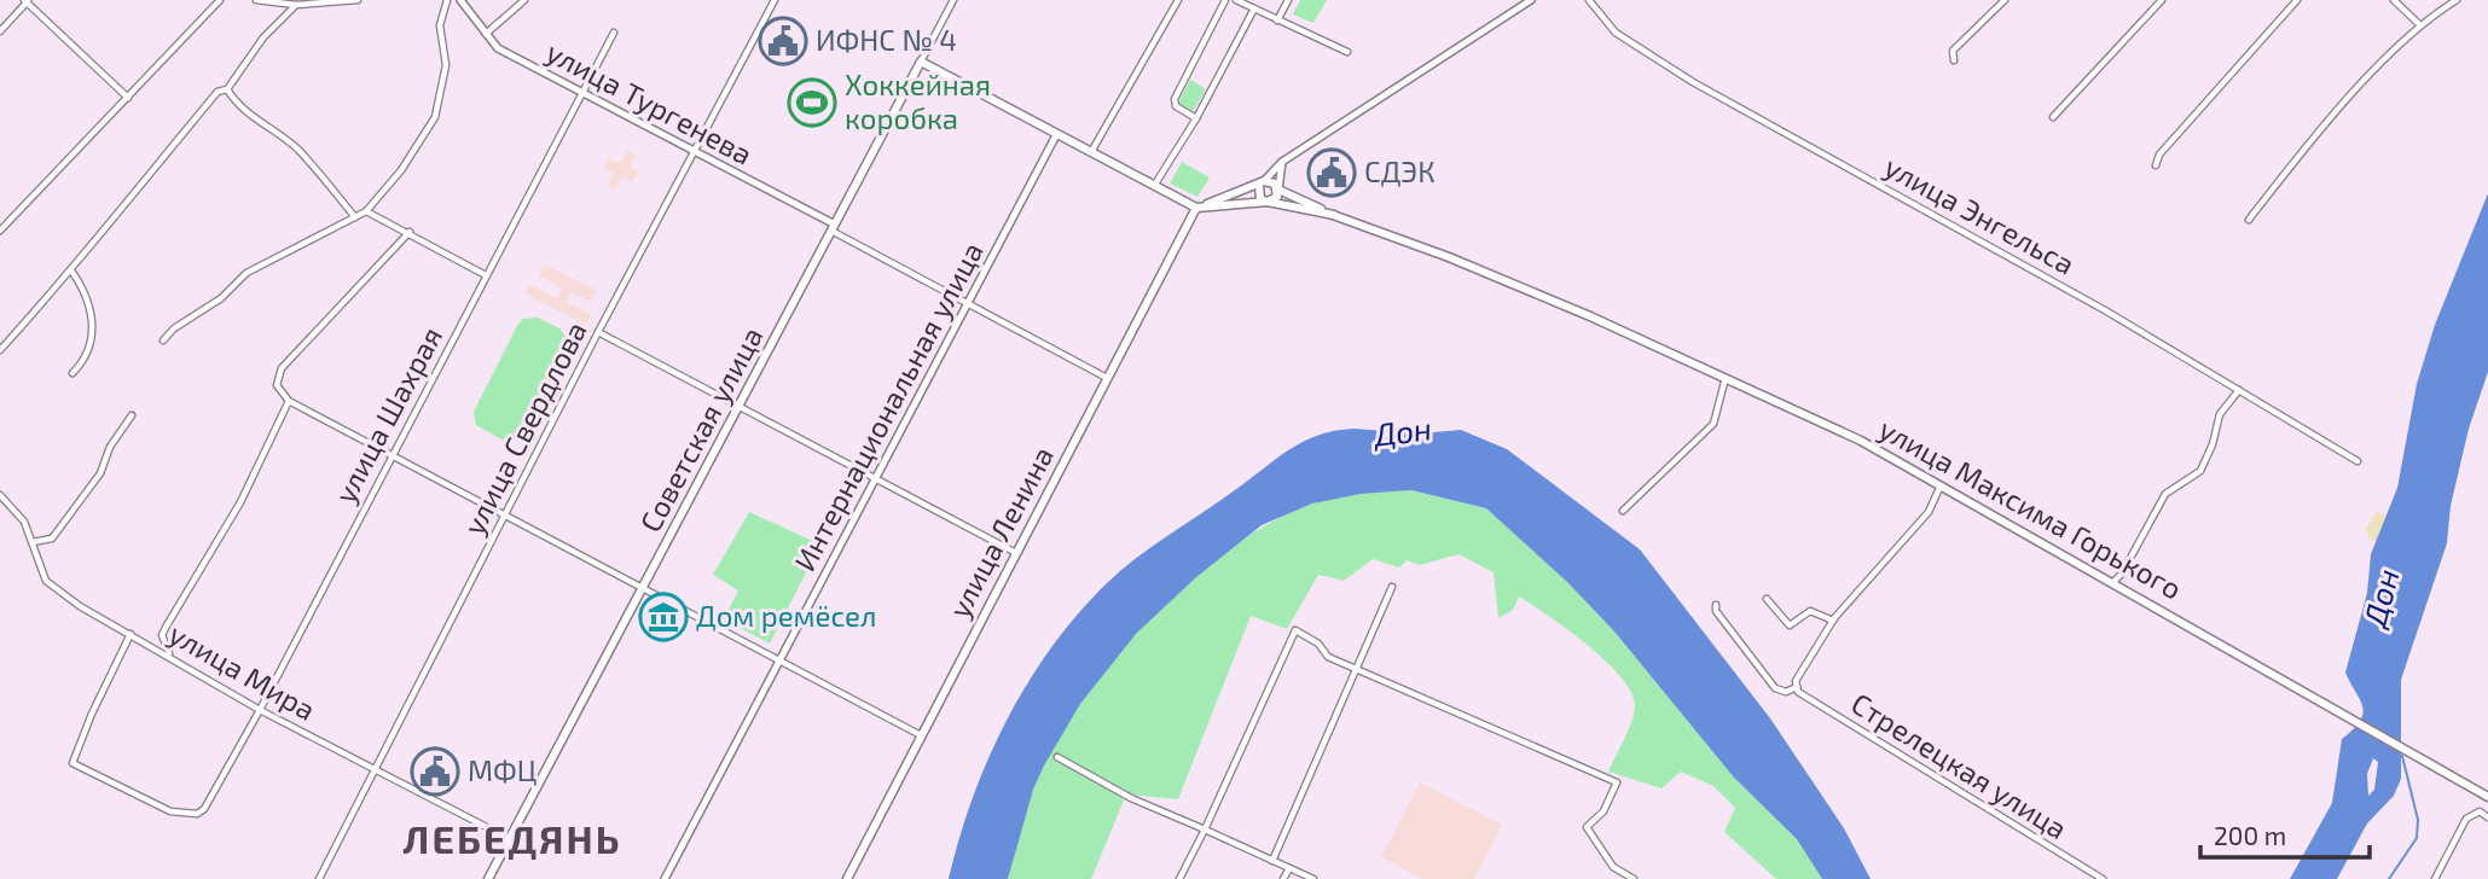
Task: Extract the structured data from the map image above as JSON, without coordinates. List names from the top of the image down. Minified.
{"streets":{"main road":["Советская улица","улица Максима Горького","улица Ленина"],"street":["улица Тургенева","улица Энгельса","Интернациональная улица","улица Шахрая","улица Свердлова","улица Мира","Стрелецкая улица"]},"crossings":[["улица Тургенева","Интернациональная улица"],["улица Тургенева","улица Шахрая"],["улица Тургенева","улица Свердлова"],["улица Тургенева","Советская улица"],["улица Тургенева","улица Ленина"],["улица Шахрая","улица Мира"],["улица Свердлова","улица Мира"],["Советская улица","улица Мира"],["улица Максима Горького","улица Ленина"]],"districts":["ЛЕБЕДЯНЬ"],"water":["Дон"],"places":{"public building":["ИФНС № 4","СДЭК","МФЦ"],"sports":["Хоккейная коробка"],"museum":["Дом ремёсел"]},"scale_bar":"200 m"}
